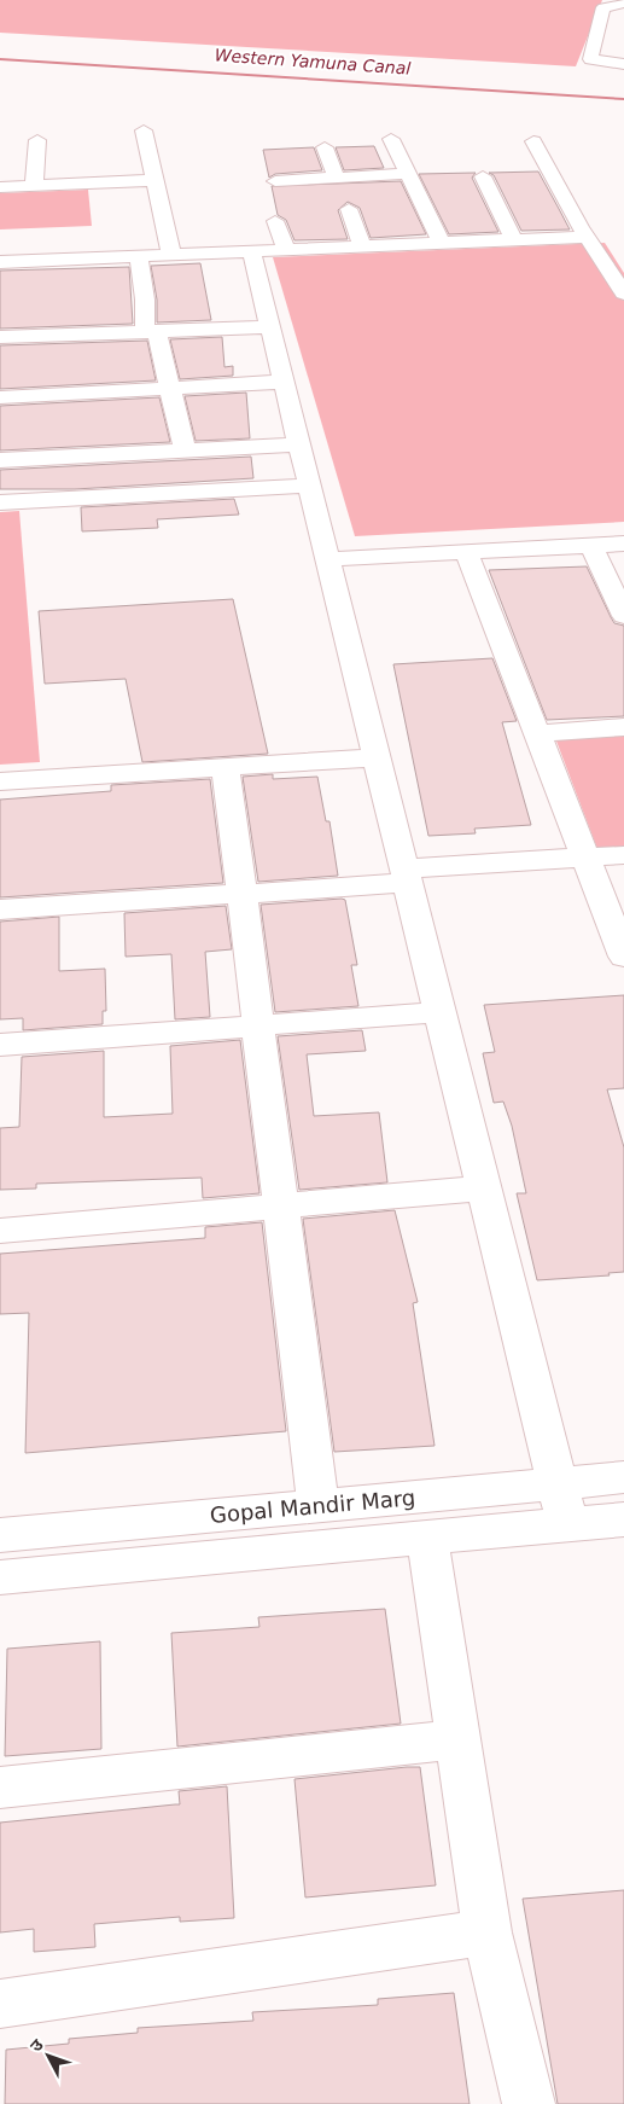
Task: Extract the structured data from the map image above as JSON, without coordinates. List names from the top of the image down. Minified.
{"streets":{"street":["Gopal Mandir Marg"]},"water":["Western Yamuna Canal"],"north":"top left"}
